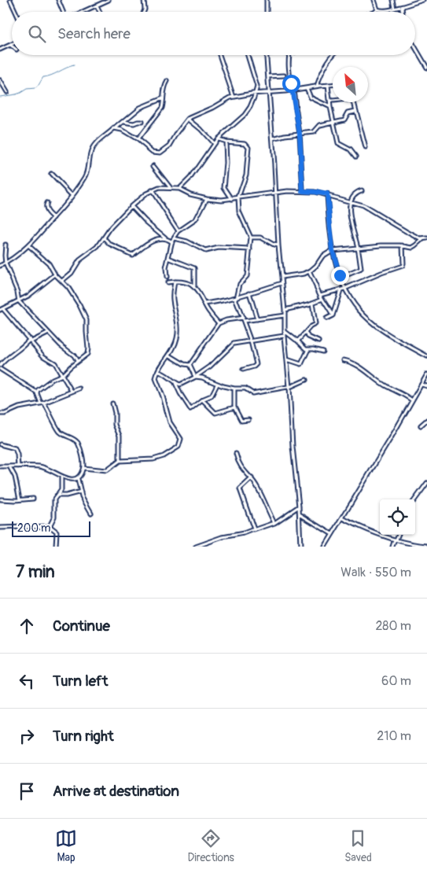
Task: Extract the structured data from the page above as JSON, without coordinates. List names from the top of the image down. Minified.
{"scale_bar":"200 m","north":"top left","page":{"search":"Search here","scale":"200 m","heading":["7 min","Walk · 550 m"],"list":[["Continue","280 m"],["Turn left","60 m"],["Turn right","210 m"],"Arrive at destination"],"nav":["Map","Directions","Saved"]}}
